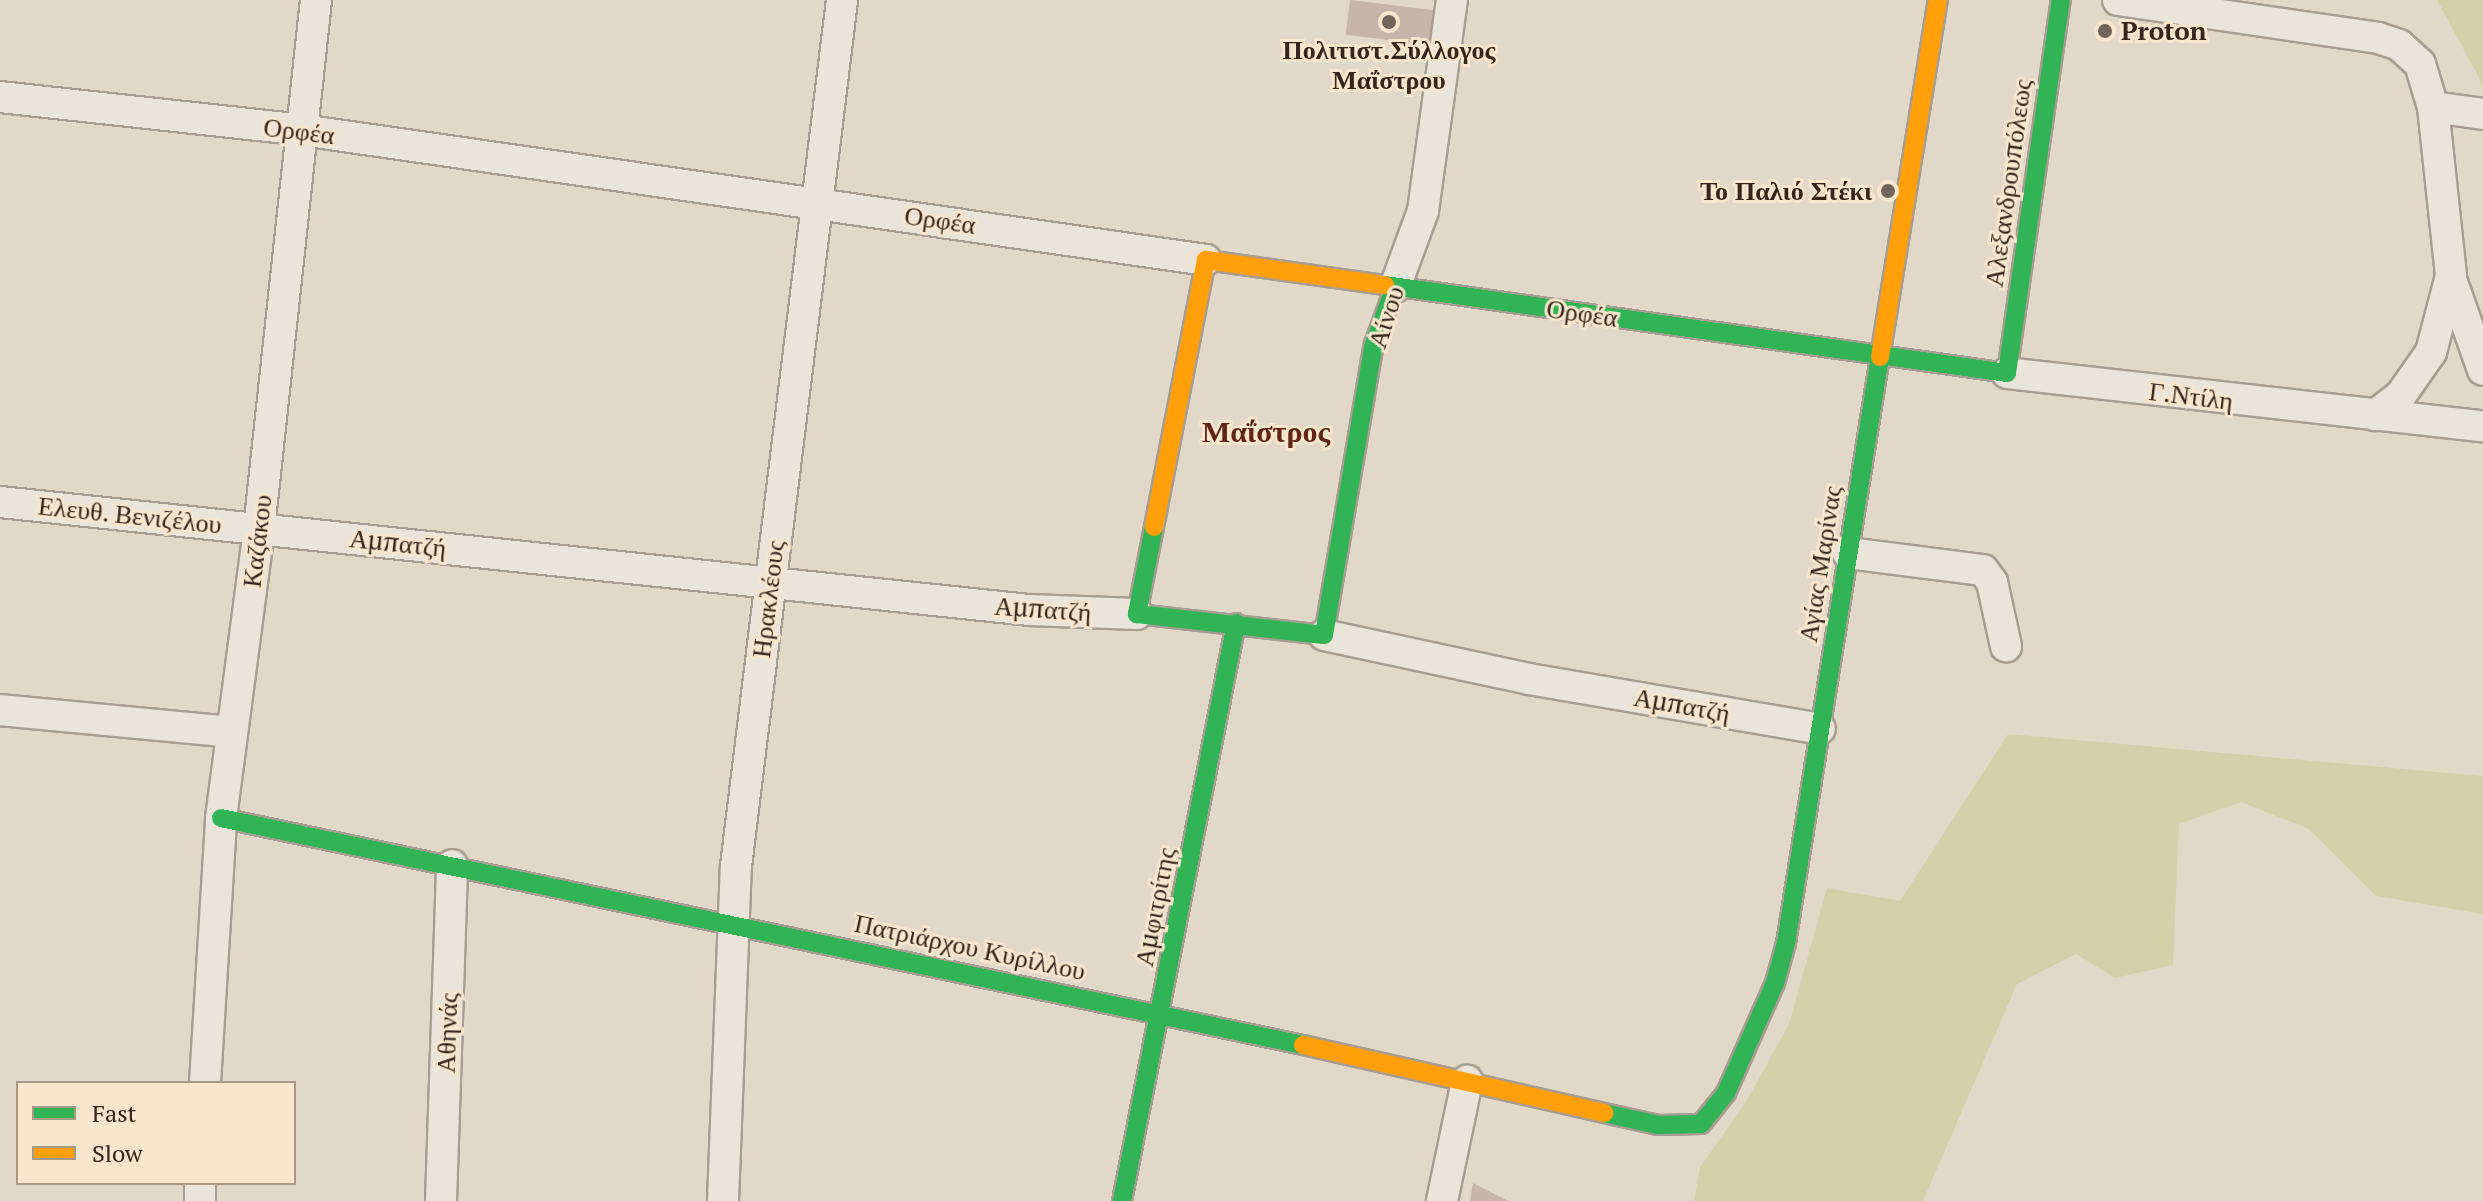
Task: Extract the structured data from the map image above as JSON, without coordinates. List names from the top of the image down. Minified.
{"streets":{"street":["Ορφέα","Αλεξανδρουπόλεως","Αίνου","Γ.Ντίλη","Ελευθ. Βενιζέλου","Καζάκου","Αμπατζή","Αγίας Μαρίνας","Ηρακλέους","Αμφιτρίτης","Πατριάρχου Κυρίλλου","Αθηνάς"]},"crossings":[["Ορφέα","Αλεξανδρουπόλεως"],["Ορφέα","Αίνου"],["Ορφέα","Γ.Ντίλη"],["Ορφέα","Καζάκου"],["Ορφέα","Αγίας Μαρίνας"],["Ορφέα","Ηρακλέους"],["Αλεξανδρουπόλεως","Γ.Ντίλη"],["Αίνου","Αμπατζή"],["Ελευθ. Βενιζέλου","Καζάκου"],["Ελευθ. Βενιζέλου","Αμπατζή"],["Καζάκου","Αμπατζή"],["Καζάκου","Πατριάρχου Κυρίλλου"],["Αμπατζή","Αγίας Μαρίνας"],["Αμπατζή","Ηρακλέους"],["Αμπατζή","Αμφιτρίτης"],["Αγίας Μαρίνας","Πατριάρχου Κυρίλλου"],["Ηρακλέους","Πατριάρχου Κυρίλλου"],["Αμφιτρίτης","Πατριάρχου Κυρίλλου"],["Πατριάρχου Κυρίλλου","Αθηνάς"]],"districts":["Μαΐστρος"],"places":["Πολιτιστ.Σύλλογος Μαΐστρου","Proton","Το Παλιό Στέκι"],"legend":["Fast","Slow"]}
